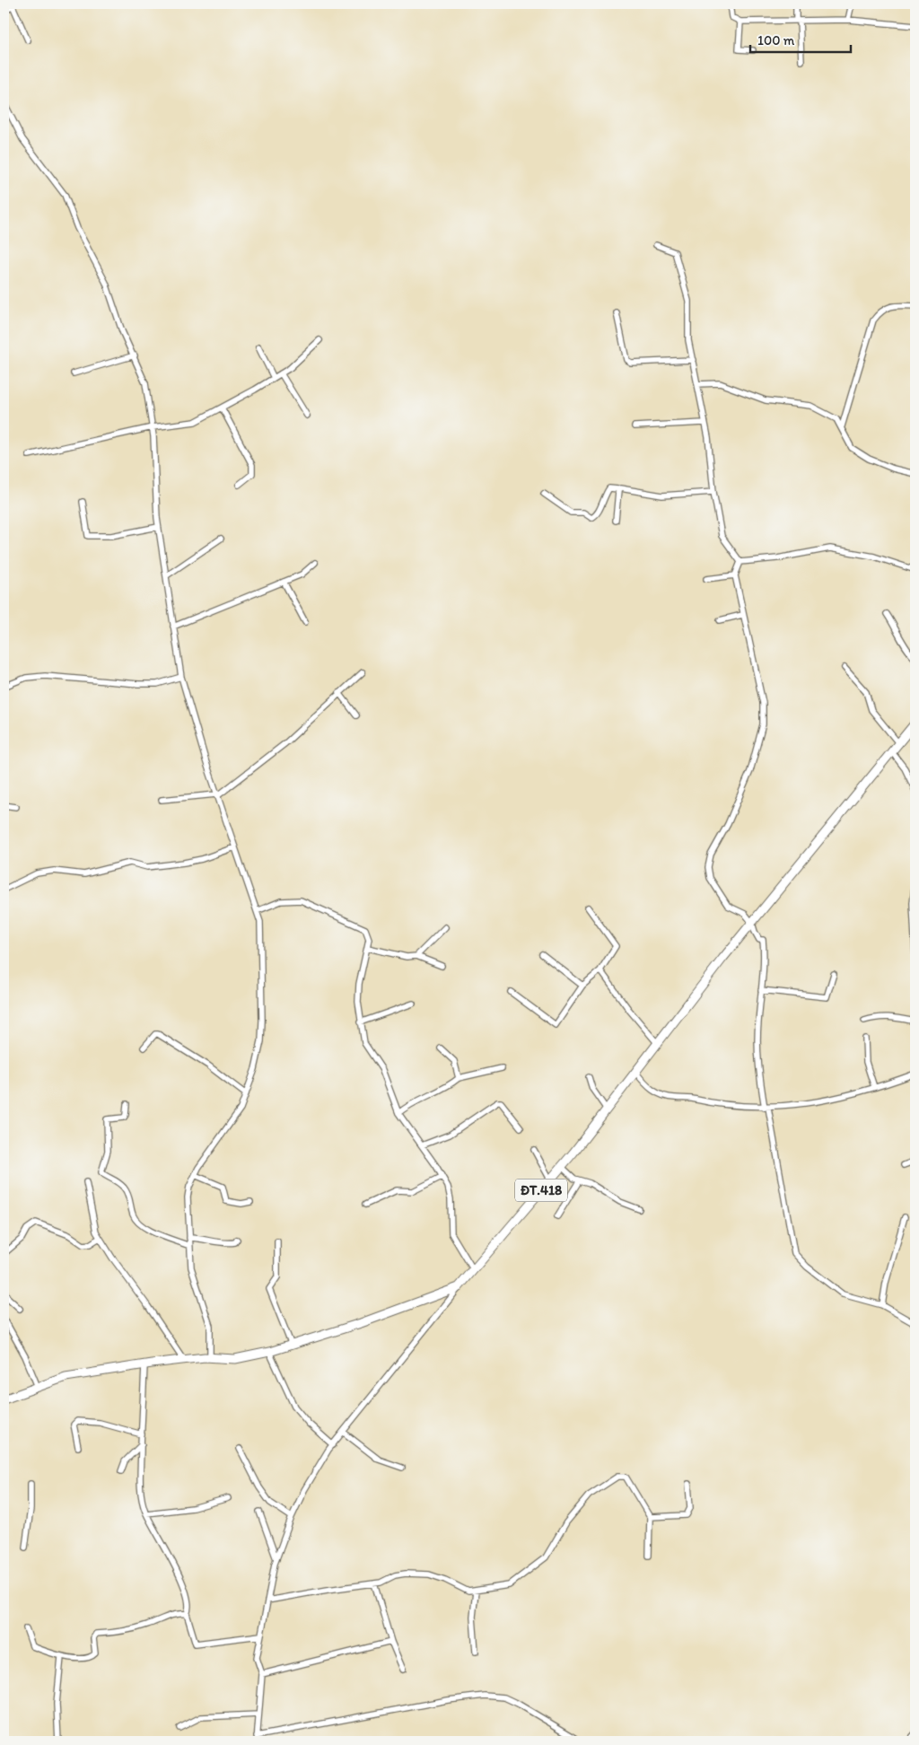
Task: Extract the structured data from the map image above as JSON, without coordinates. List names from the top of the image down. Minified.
{"streets":{"main road":["ĐT.418"]},"scale_bar":"100 m"}
